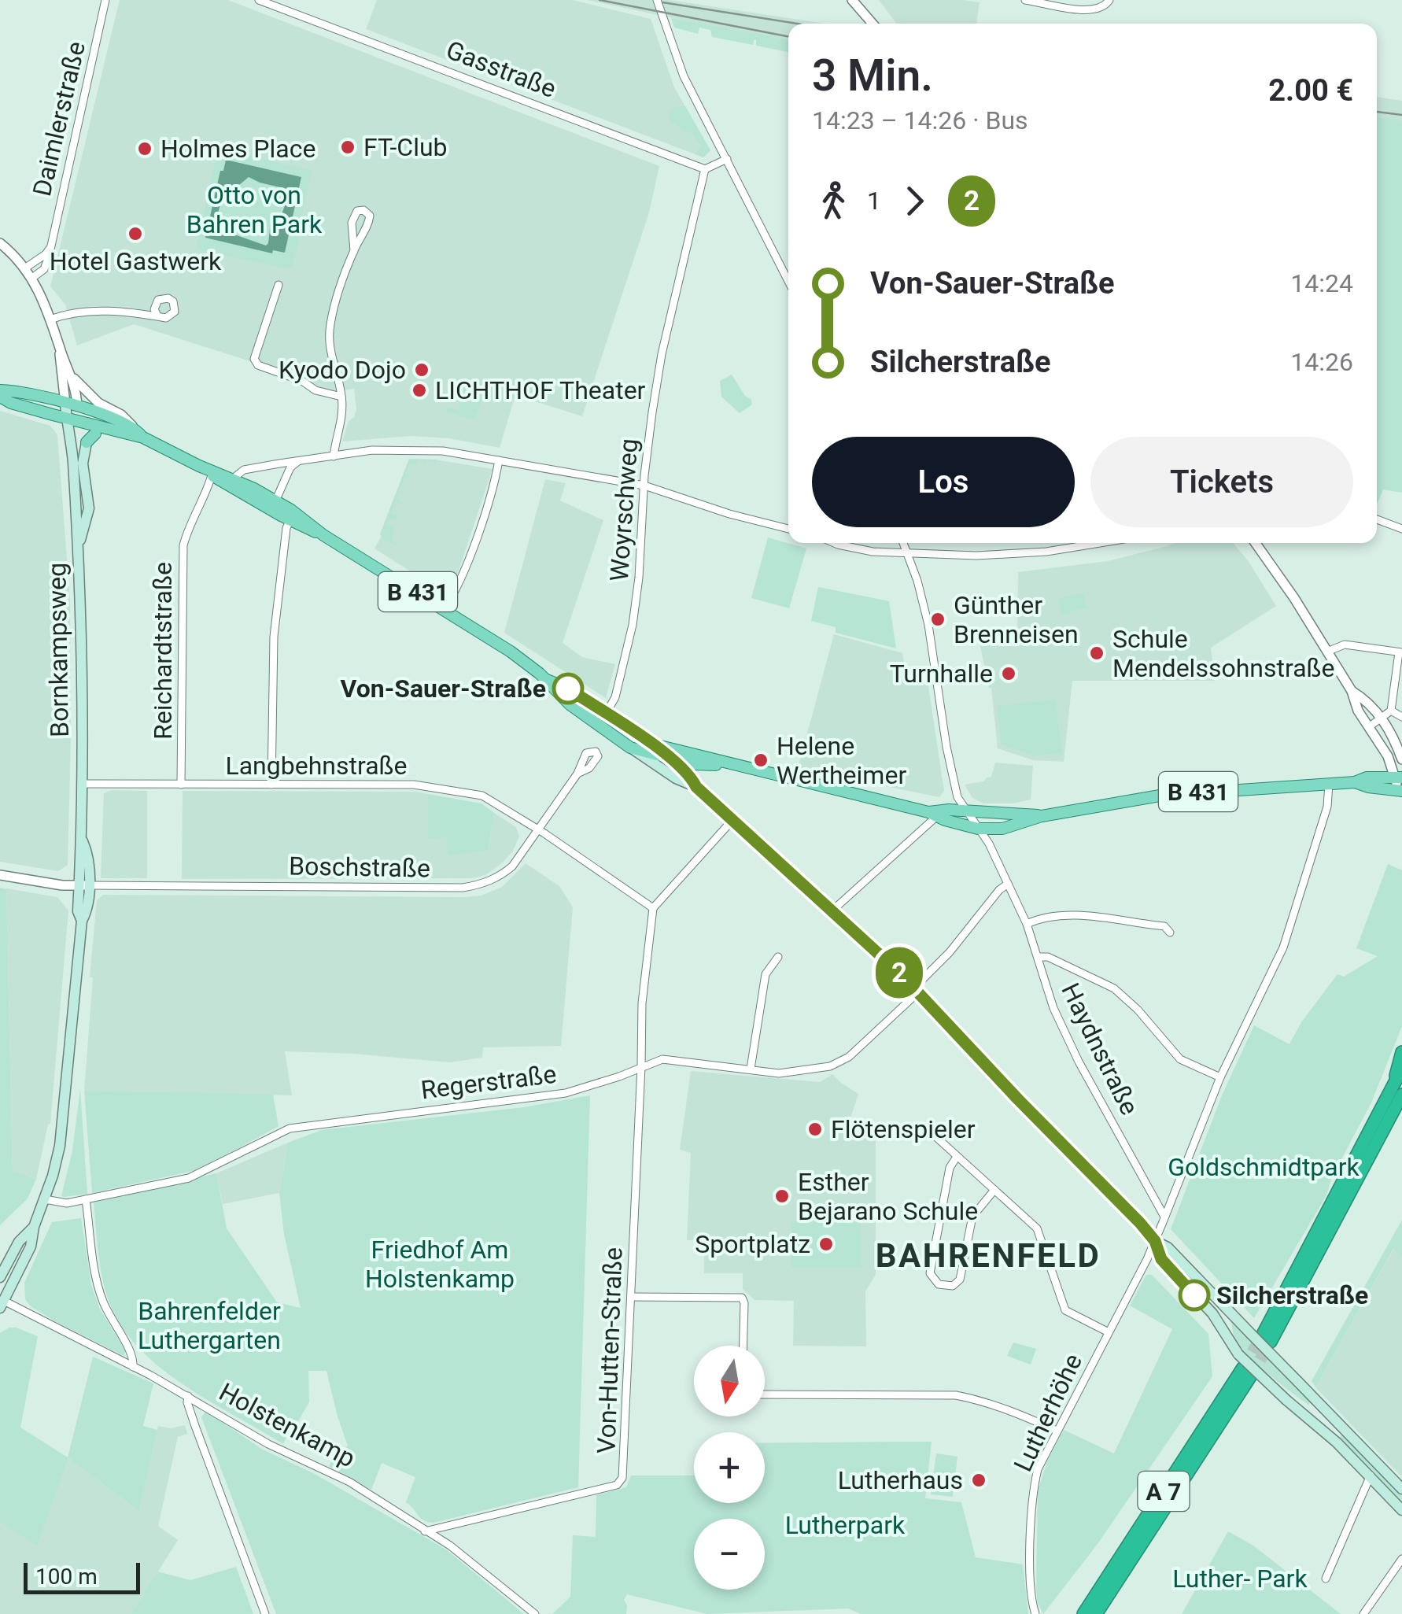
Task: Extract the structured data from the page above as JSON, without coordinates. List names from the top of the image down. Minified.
{"streets":{"highway":["A 7"],"main road":["B 431","Bornkampsweg"],"street":["Gasstraße","Daimlerstraße","Woyrschweg","Reichardtstraße","Langbehnstraße","Boschstraße","Haydnstraße","Regerstraße","Von-Hutten-Straße","Lutherhöhe","Holstenkamp"]},"crossings":[["Gasstraße","Woyrschweg"],["Woyrschweg","B 431"],["B 431","Bornkampsweg"],["B 431","Reichardtstraße"],["B 431","Haydnstraße"],["Bornkampsweg","Langbehnstraße"],["Bornkampsweg","Boschstraße"],["Bornkampsweg","Regerstraße"],["Bornkampsweg","Holstenkamp"],["Reichardtstraße","Langbehnstraße"],["Langbehnstraße","Boschstraße"],["Langbehnstraße","Von-Hutten-Straße"],["Haydnstraße","Regerstraße"],["Regerstraße","Von-Hutten-Straße"],["Von-Hutten-Straße","Holstenkamp"]],"districts":["BAHRENFELD"],"parks":["Otto von Bahren Park","Goldschmidtpark","Friedhof Am Holstenkamp","Bahrenfelder Luthergarten","Lutherpark","Luther- Park"],"places":["FT-Club","Holmes Place","Hotel Gastwerk","Kyodo Dojo","LICHTHOF Theater","Günther Brenneisen","Schule Mendelssohnstraße","Turnhalle","Von-Sauer-Straße","Helene Wertheimer","Flötenspieler","Esther Bejarano Schule","Sportplatz","Silcherstraße","Lutherhaus"],"lines":["bus line 2"],"scale_bar":"100 m","north":"bottom","page":{"on_map":"2","heading":["3 Min.","14:23 – 14:26 · Bus","2.00 €"],"legs":["1","2"],"list":[{"name":"Von-Sauer-Straße","value":"14:24"},{"name":"Silcherstraße","value":"14:26"}],"buttons":["Los","Tickets"],"map_buttons":["+","−"],"scale":"100 m"}}
